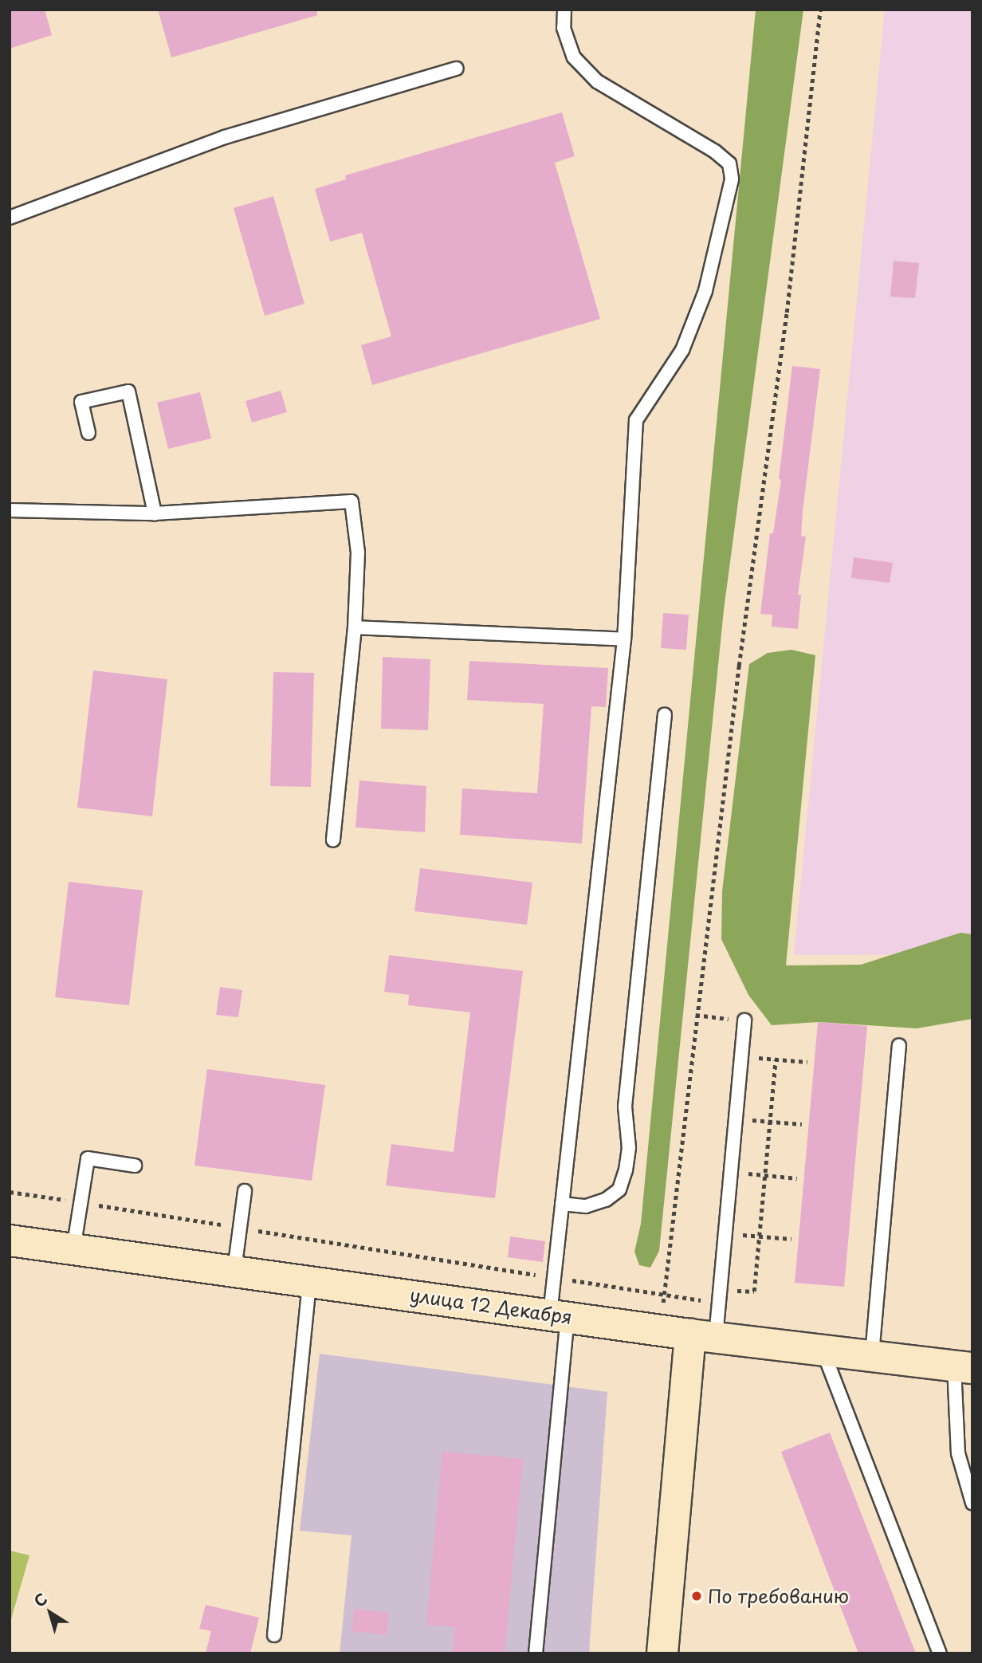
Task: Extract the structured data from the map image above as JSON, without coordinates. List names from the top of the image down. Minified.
{"streets":{"main road":["улица 12 Декабря"]},"places":["По требованию"],"north":"top left"}
